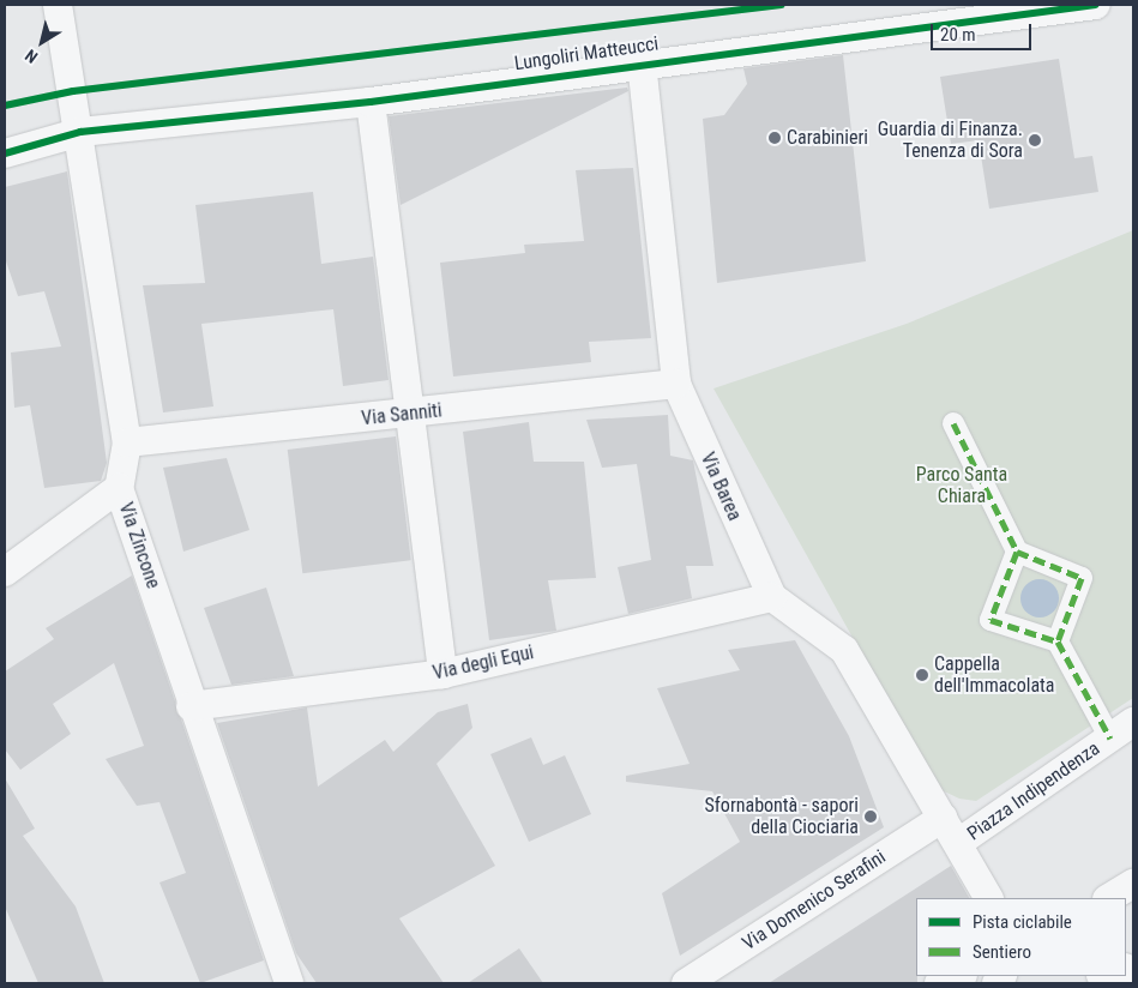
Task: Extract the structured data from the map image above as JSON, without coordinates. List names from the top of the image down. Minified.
{"streets":{"street":["Lungoliri Matteucci","Via Sanniti","Via Barea","Via Zincone","Via degli Equi","Piazza Indipendenza","Via Domenico Serafini"]},"crossings":[["Lungoliri Matteucci","Via Barea"],["Lungoliri Matteucci","Via Zincone"],["Via Sanniti","Via Barea"],["Via Sanniti","Via Zincone"],["Via Barea","Via degli Equi"],["Via Barea","Piazza Indipendenza"],["Via Barea","Via Domenico Serafini"],["Via Zincone","Via degli Equi"]],"parks":["Parco Santa Chiara"],"places":["Carabinieri","Guardia di Finanza. Tenenza di Sora","Cappella dell'Immacolata","Sfornabontà - sapori della Ciociaria"],"legend":["Pista ciclabile","Sentiero"],"scale_bar":"20 m","north":"bottom left"}
